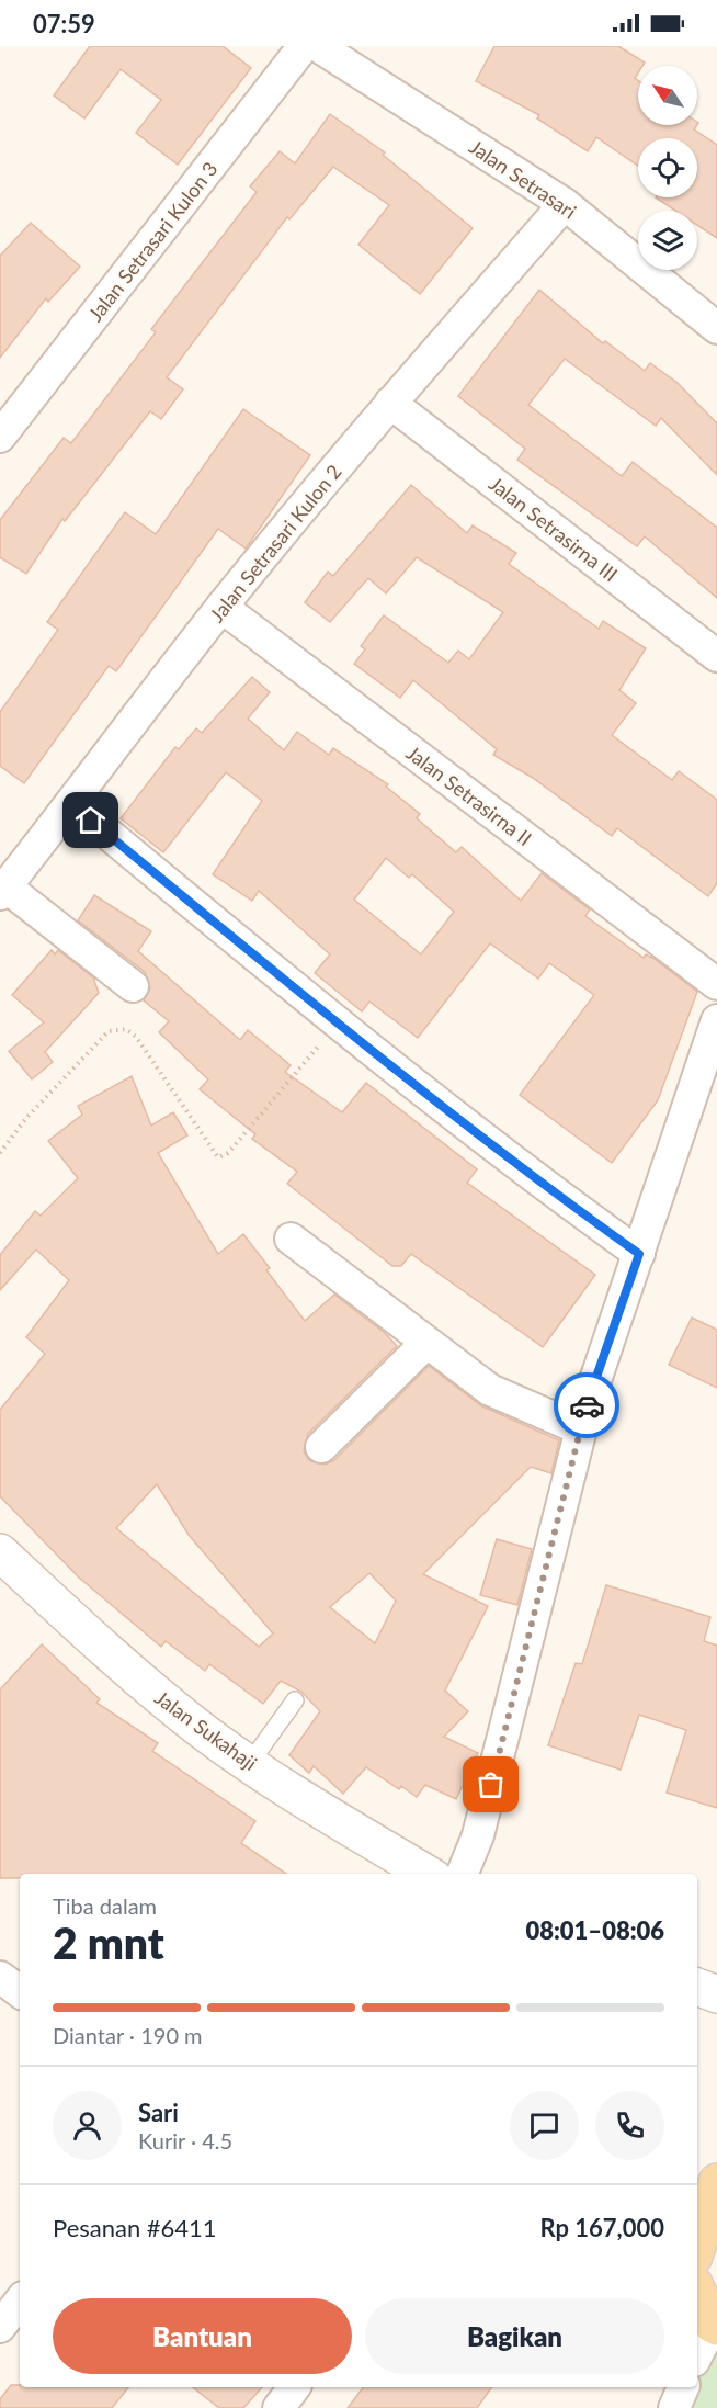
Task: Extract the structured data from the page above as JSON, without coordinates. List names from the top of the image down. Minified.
{"streets":{"street":["Jalan Setrasari","Jalan Setrasari Kulon 3","Jalan Setrasirna III","Jalan Setrasari Kulon 2","Jalan Setrasirna II","Jalan Sukahaji"]},"crossings":[["Jalan Setrasari","Jalan Setrasari Kulon 2"],["Jalan Setrasirna III","Jalan Setrasari Kulon 2"],["Jalan Setrasari Kulon 2","Jalan Setrasirna II"]],"north":"top left","page":{"status":"07:59","heading":["2 mnt","Tiba dalam","08:01–08:06"],"panel":["Sari","Kurir · 4.5","Pesanan #6411","Rp 167,000"],"bar":"Diantar · 190 m","buttons":["Bantuan","Bagikan"]}}
